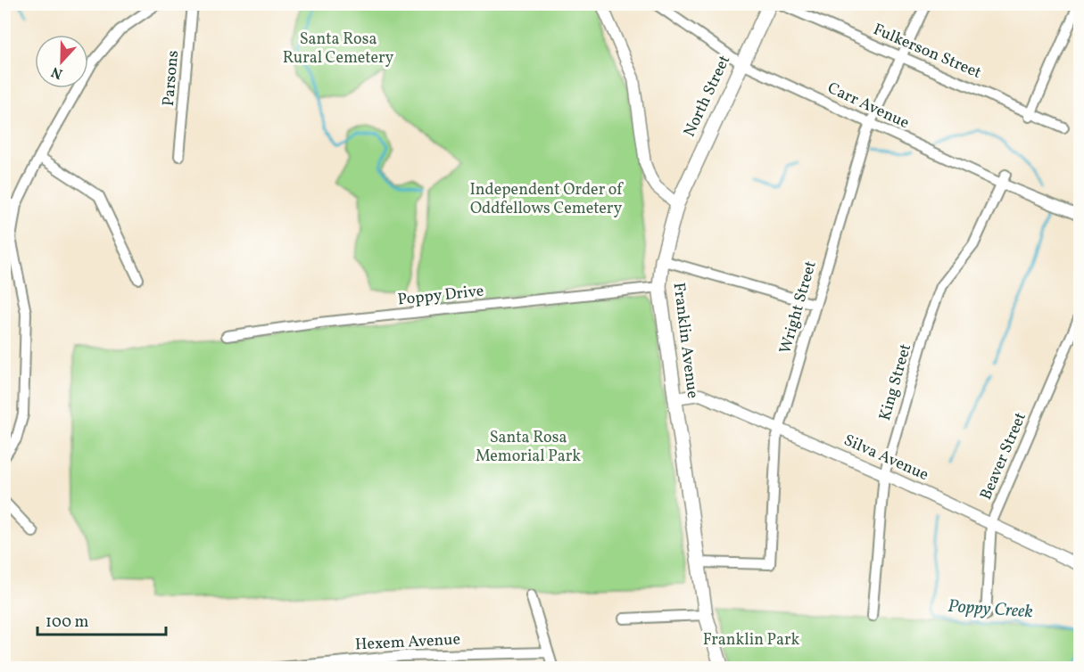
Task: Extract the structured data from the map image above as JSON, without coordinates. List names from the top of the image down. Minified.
{"streets":{"main road":["North Street","Franklin Avenue"],"street":["Fulkerson Street","Parsons","Carr Avenue","Poppy Drive","Wright Street","King Street","Beaver Street","Silva Avenue","Hexem Avenue"]},"crossings":[["Fulkerson Street","Wright Street"],["North Street","Carr Avenue"],["North Street","Franklin Avenue"],["Carr Avenue","Wright Street"],["Carr Avenue","King Street"],["Poppy Drive","Franklin Avenue"],["Wright Street","Franklin Avenue"],["Wright Street","Silva Avenue"],["Franklin Avenue","Silva Avenue"],["King Street","Silva Avenue"],["Beaver Street","Silva Avenue"]],"water":["Poppy Creek"],"parks":["Santa Rosa Rural Cemetery","Independent Order of Oddfellows Cemetery","Santa Rosa Memorial Park","Franklin Park"],"scale_bar":"100 m","north":"bottom"}
